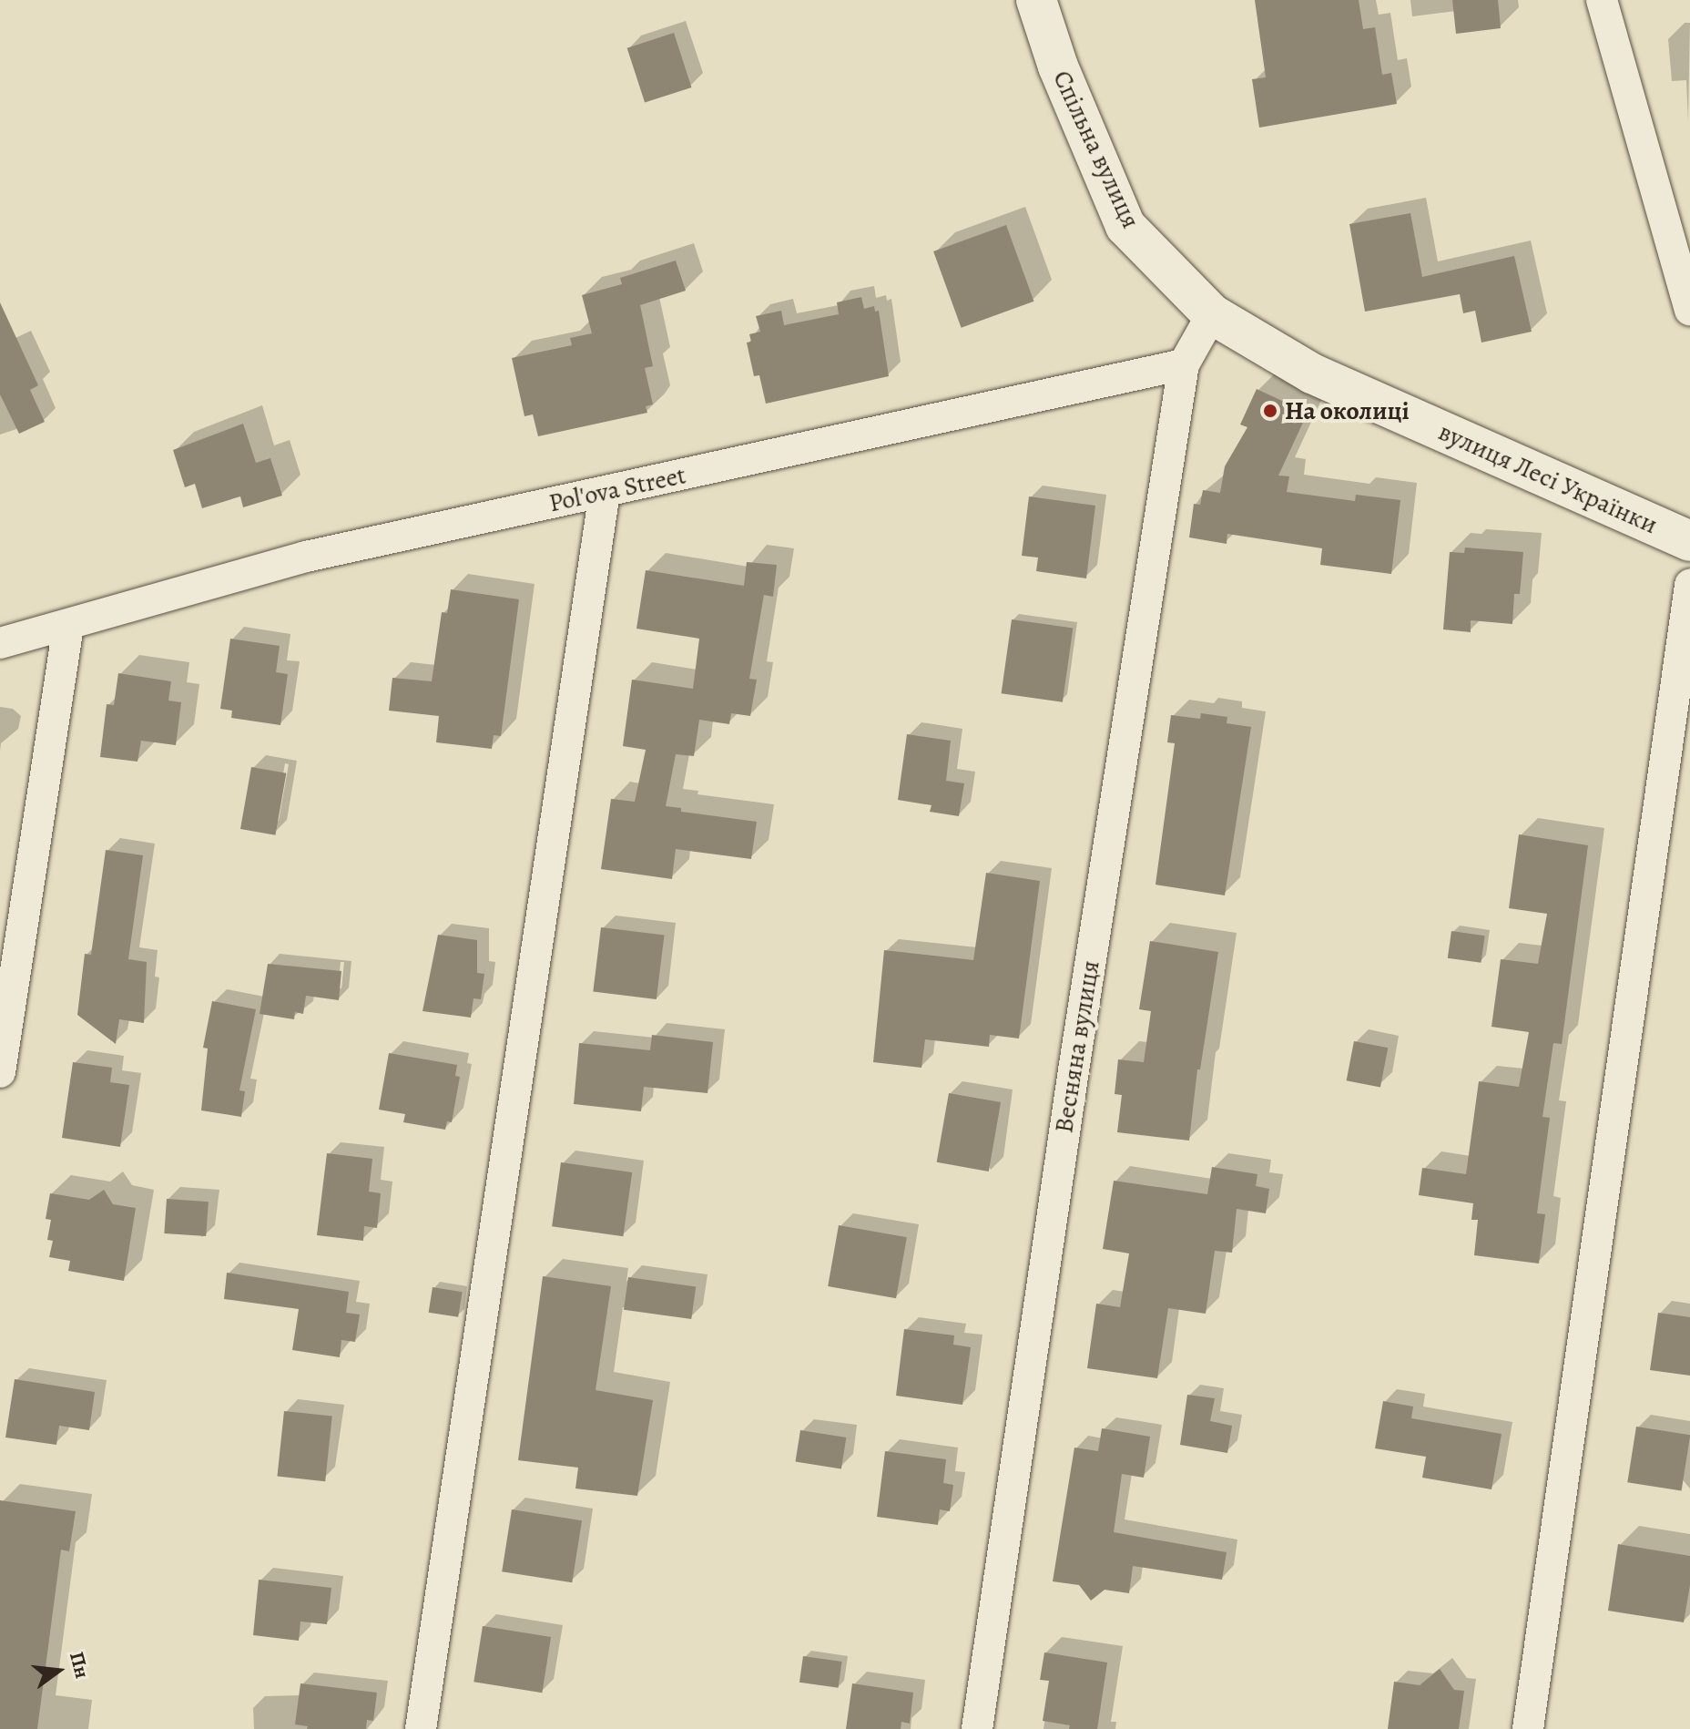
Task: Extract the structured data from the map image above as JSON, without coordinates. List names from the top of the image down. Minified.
{"streets":{"street":["Спільна вулиця","вулиця Лесі Українки","Polʹova Street","Весняна вулиця"]},"crossings":[["Спільна вулиця","вулиця Лесі Українки"],["Polʹova Street","Весняна вулиця"]],"places":["На околиці"],"north":"right"}
